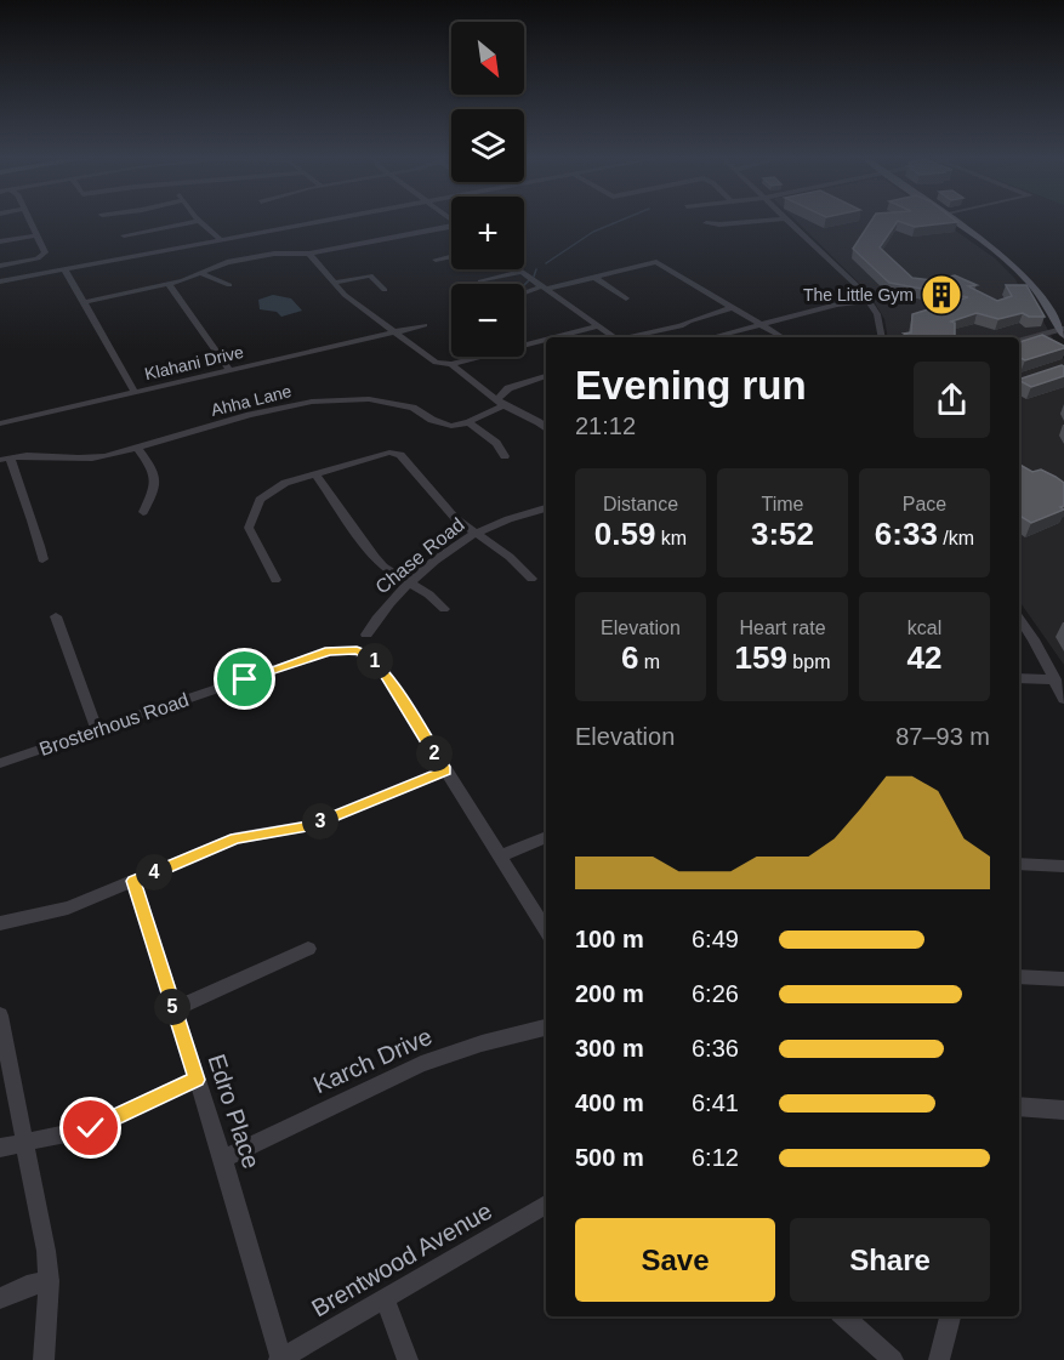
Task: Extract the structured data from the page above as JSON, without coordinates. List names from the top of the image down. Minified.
{"streets":{"street":["Klahani Drive","Ahha Lane","Chase Road","Brosterhous Road","Karch Drive","Edro Place","Brentwood Avenue"]},"crossings":[["Karch Drive","Edro Place"],["Edro Place","Brentwood Avenue"]],"places":{"building":["The Little Gym"]},"north":"bottom right","page":{"map_buttons":["+","−"],"heading":["Evening run","21:12"],"stats":[["Distance","0.59 km"],["Time","3:52"],["Pace","6:33 /km"],["Elevation","6 m"],["Heart rate","159 bpm"],["kcal","42"]],"pins":["1","2","3","4","5"],"chart":["Elevation","87–93 m"],"list":[{"name":"100 m","note":"6:49"},{"name":"200 m","note":"6:26"},{"name":"300 m","note":"6:36"},{"name":"400 m","note":"6:41"},{"name":"500 m","note":"6:12"}],"buttons":["Save","Share"]}}
